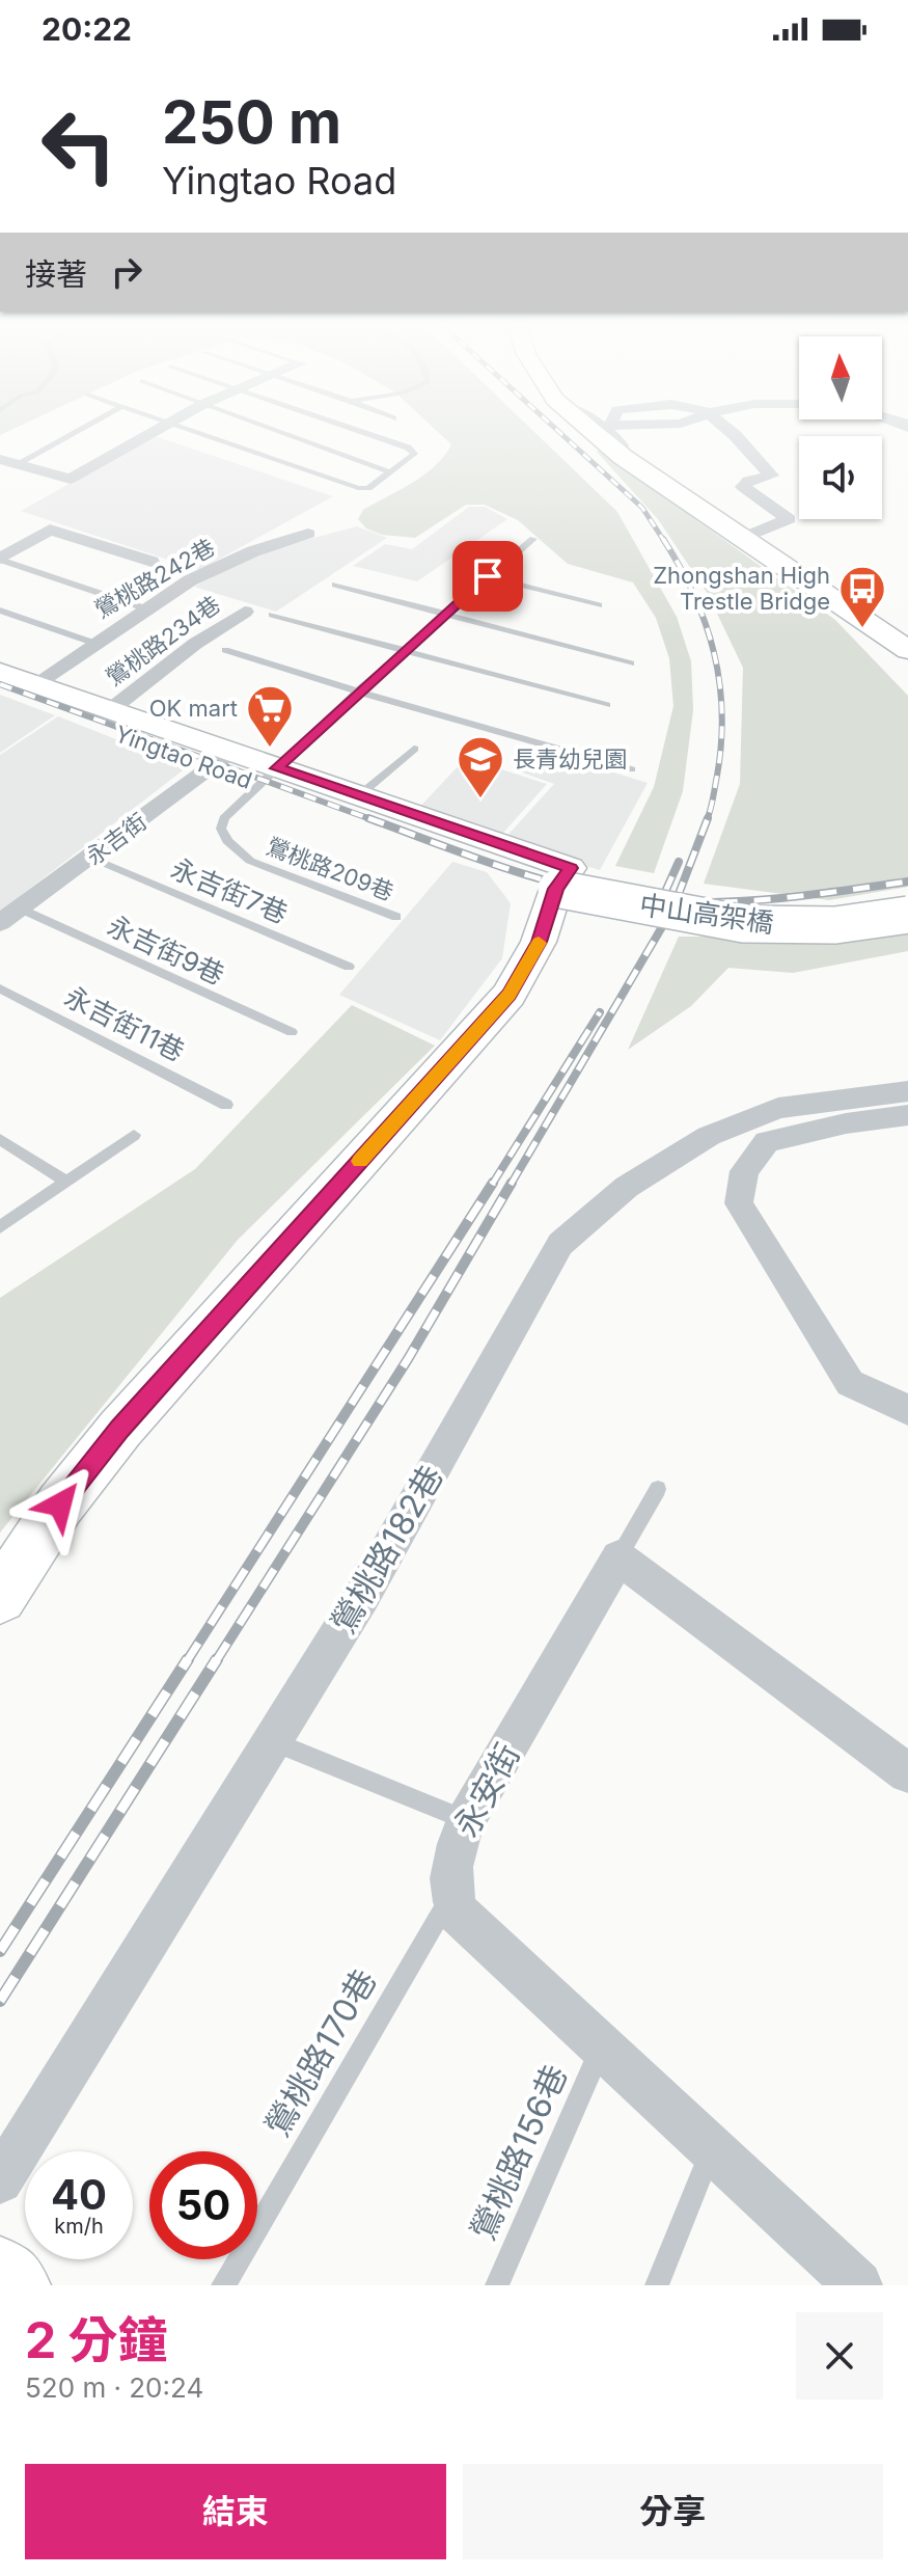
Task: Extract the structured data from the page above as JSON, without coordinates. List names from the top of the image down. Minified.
{"streets":{"main road":["Yingtao Road","中山高架橋"],"street":["鶯桃路242巷","鶯桃路234巷","永吉街","鶯桃路182巷","永安街"],"lane":["鶯桃路209巷","永吉街7巷","永吉街9巷","永吉街11巷","鶯桃路170巷","鶯桃路156巷"]},"crossings":[["鶯桃路242巷","Yingtao Road"],["鶯桃路234巷","Yingtao Road"],["Yingtao Road","永吉街"],["Yingtao Road","鶯桃路209巷"],["Yingtao Road","中山高架橋"],["永吉街","永吉街7巷"],["永吉街","永吉街9巷"],["永安街","鶯桃路170巷"]],"places":{"bus stop":["Zhongshan High Trestle Bridge"],"supermarket":["OK mart"],"school or university":["長青幼兒園"]},"north":"top","page":{"status":"20:22","turn":["250 m","Yingtao Road"],"then":"接著","speed":"40 km/h","limit":"50","heading":["2 分鐘","520 m · 20:24"],"buttons":["結束","分享"]}}
